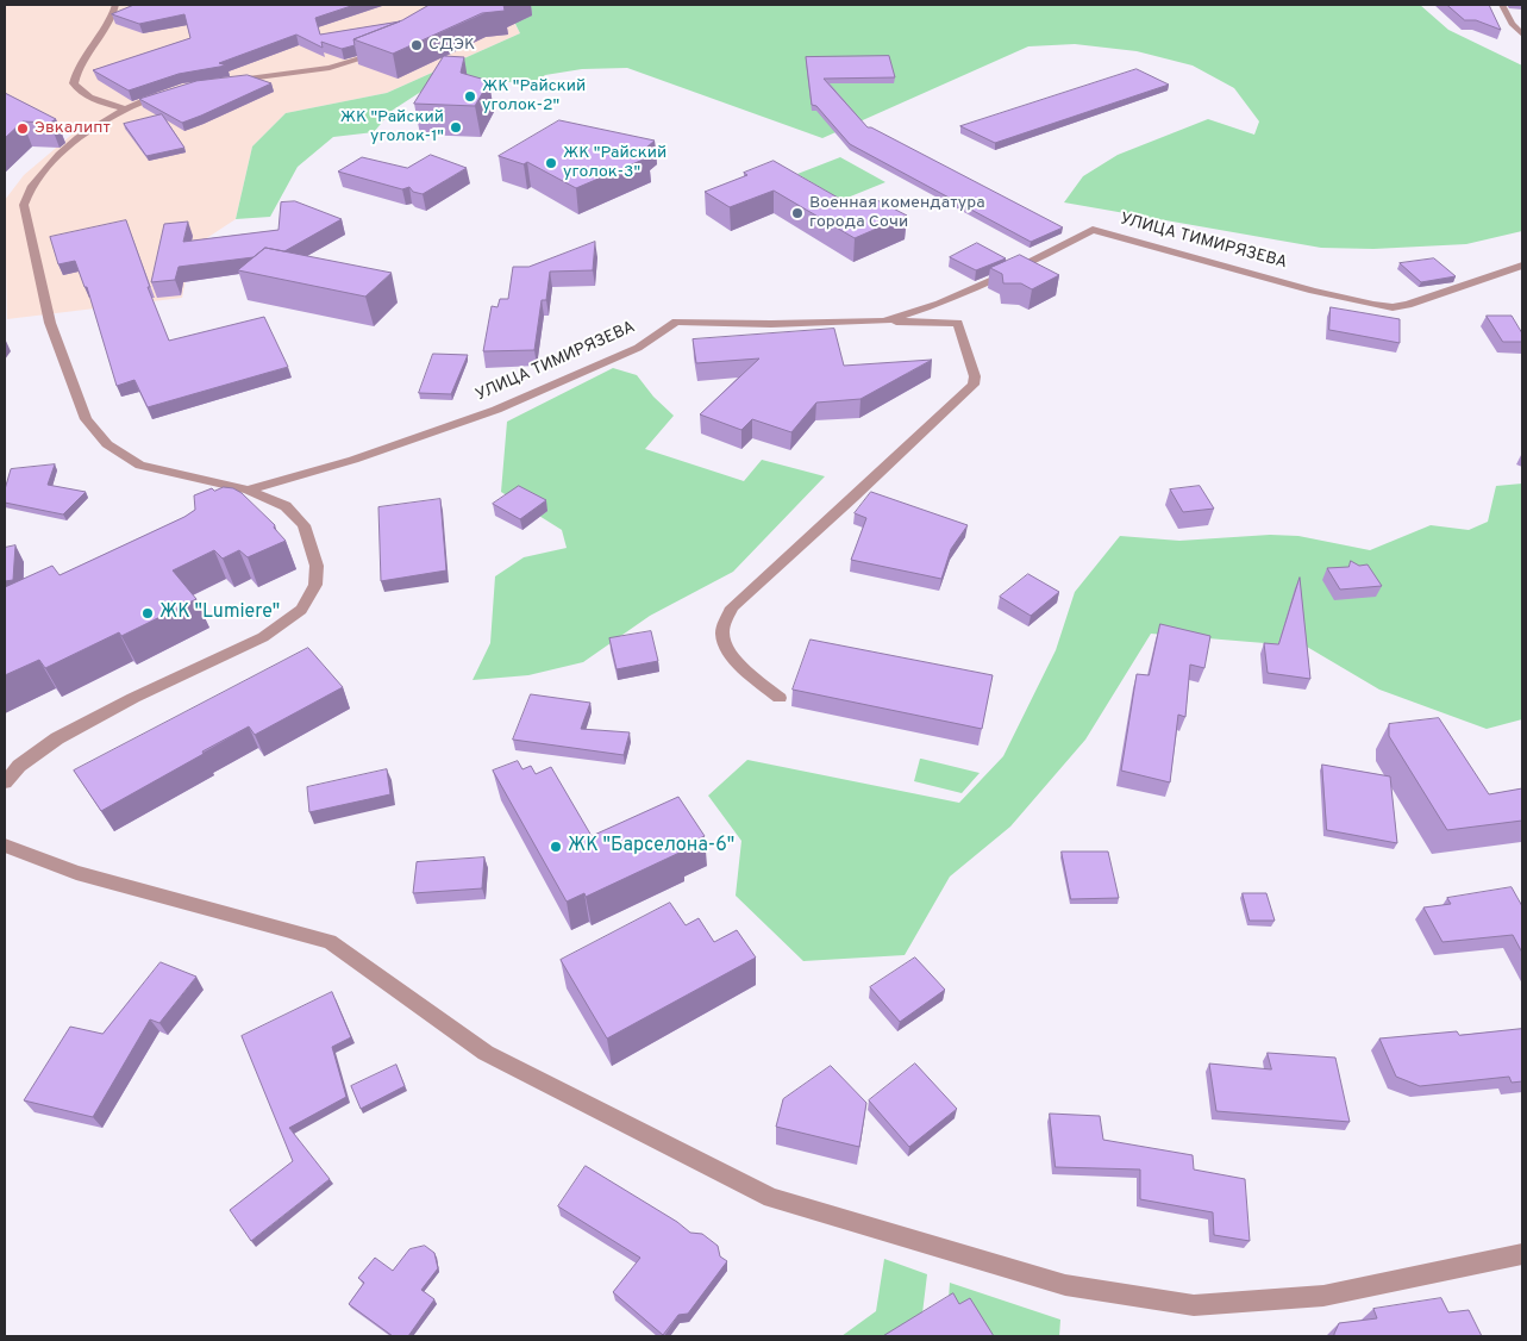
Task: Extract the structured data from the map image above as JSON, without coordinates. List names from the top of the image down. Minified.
{"streets":{"street":["УЛИЦА ТИМИРЯЗЕВА"]},"places":["СДЭК","ЖК \"Райский уголок-2\"","ЖК \"Райский уголок-1\"","Эвкалипт","ЖК \"Райский уголок-3\"","Военная комендатура города Сочи","ЖК \"Lumiere\"","ЖК \"Барселона-6\""]}
